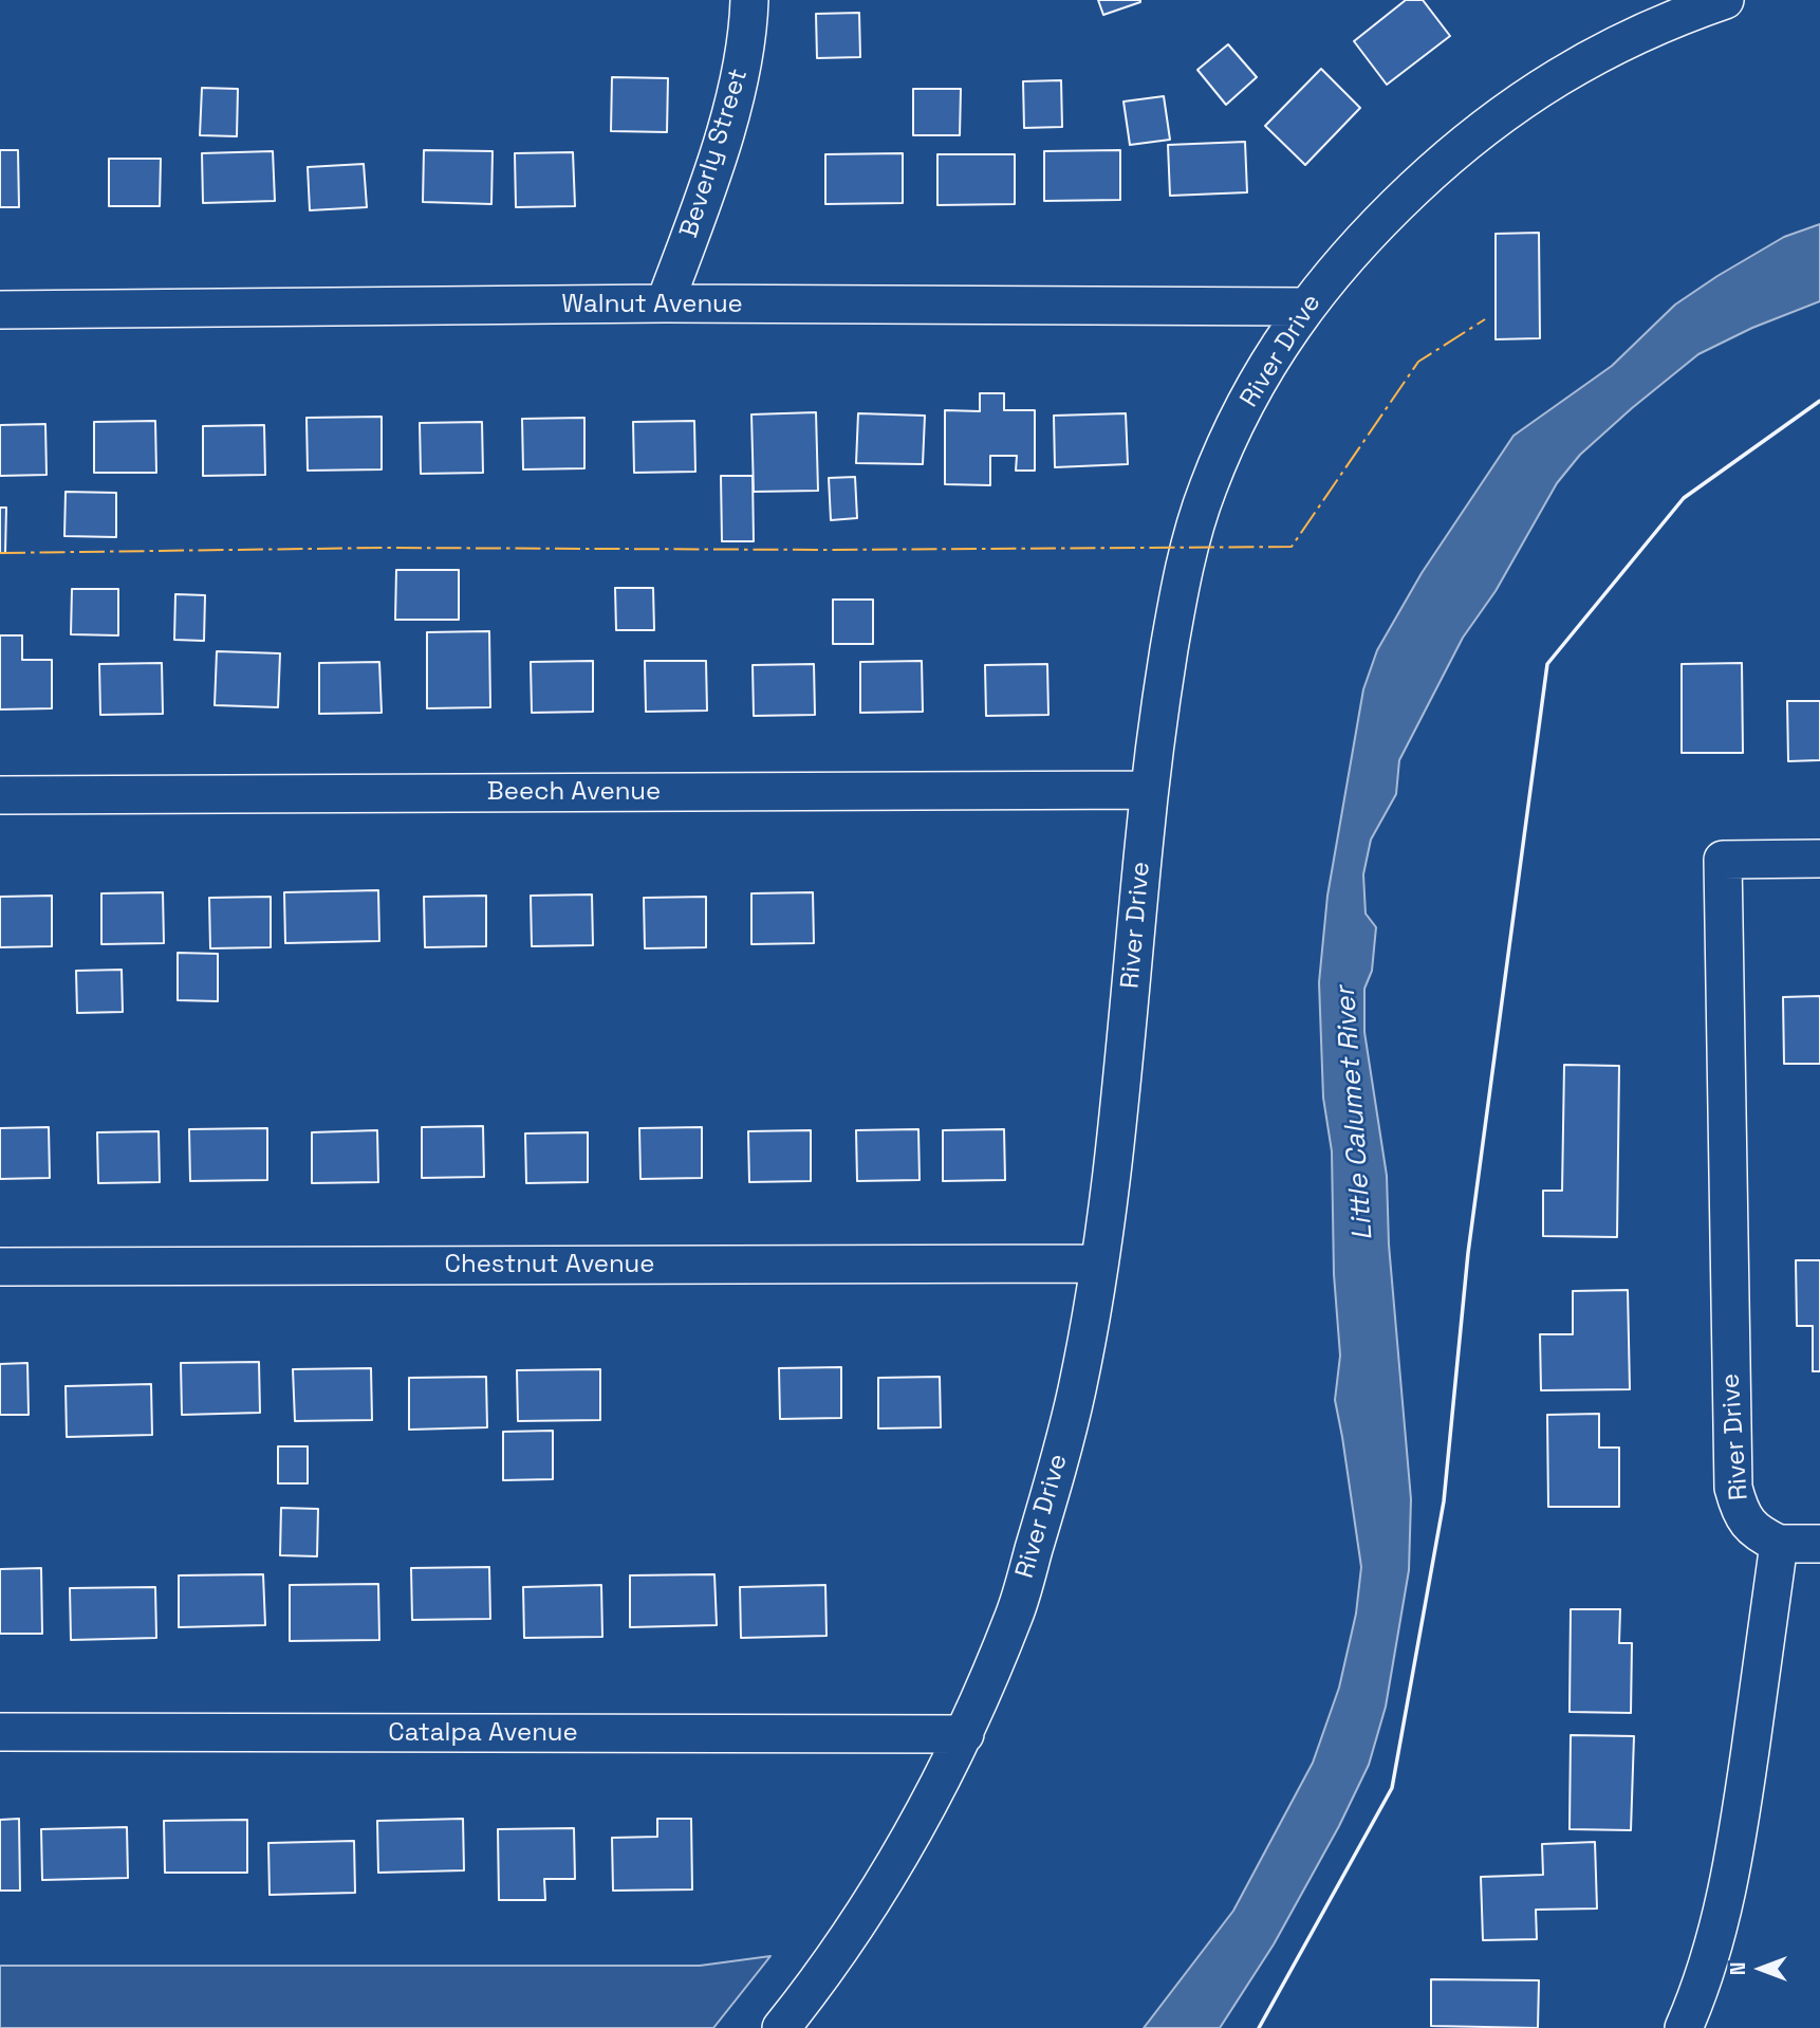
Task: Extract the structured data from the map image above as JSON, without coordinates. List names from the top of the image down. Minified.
{"streets":{"street":["Beverly Street","Walnut Avenue","River Drive","Beech Avenue","Chestnut Avenue","Catalpa Avenue"]},"crossings":[["Beverly Street","Walnut Avenue"],["Walnut Avenue","River Drive"],["River Drive","Beech Avenue"],["River Drive","Chestnut Avenue"],["River Drive","Catalpa Avenue"]],"water":["Little Calumet River"],"north":"left"}
